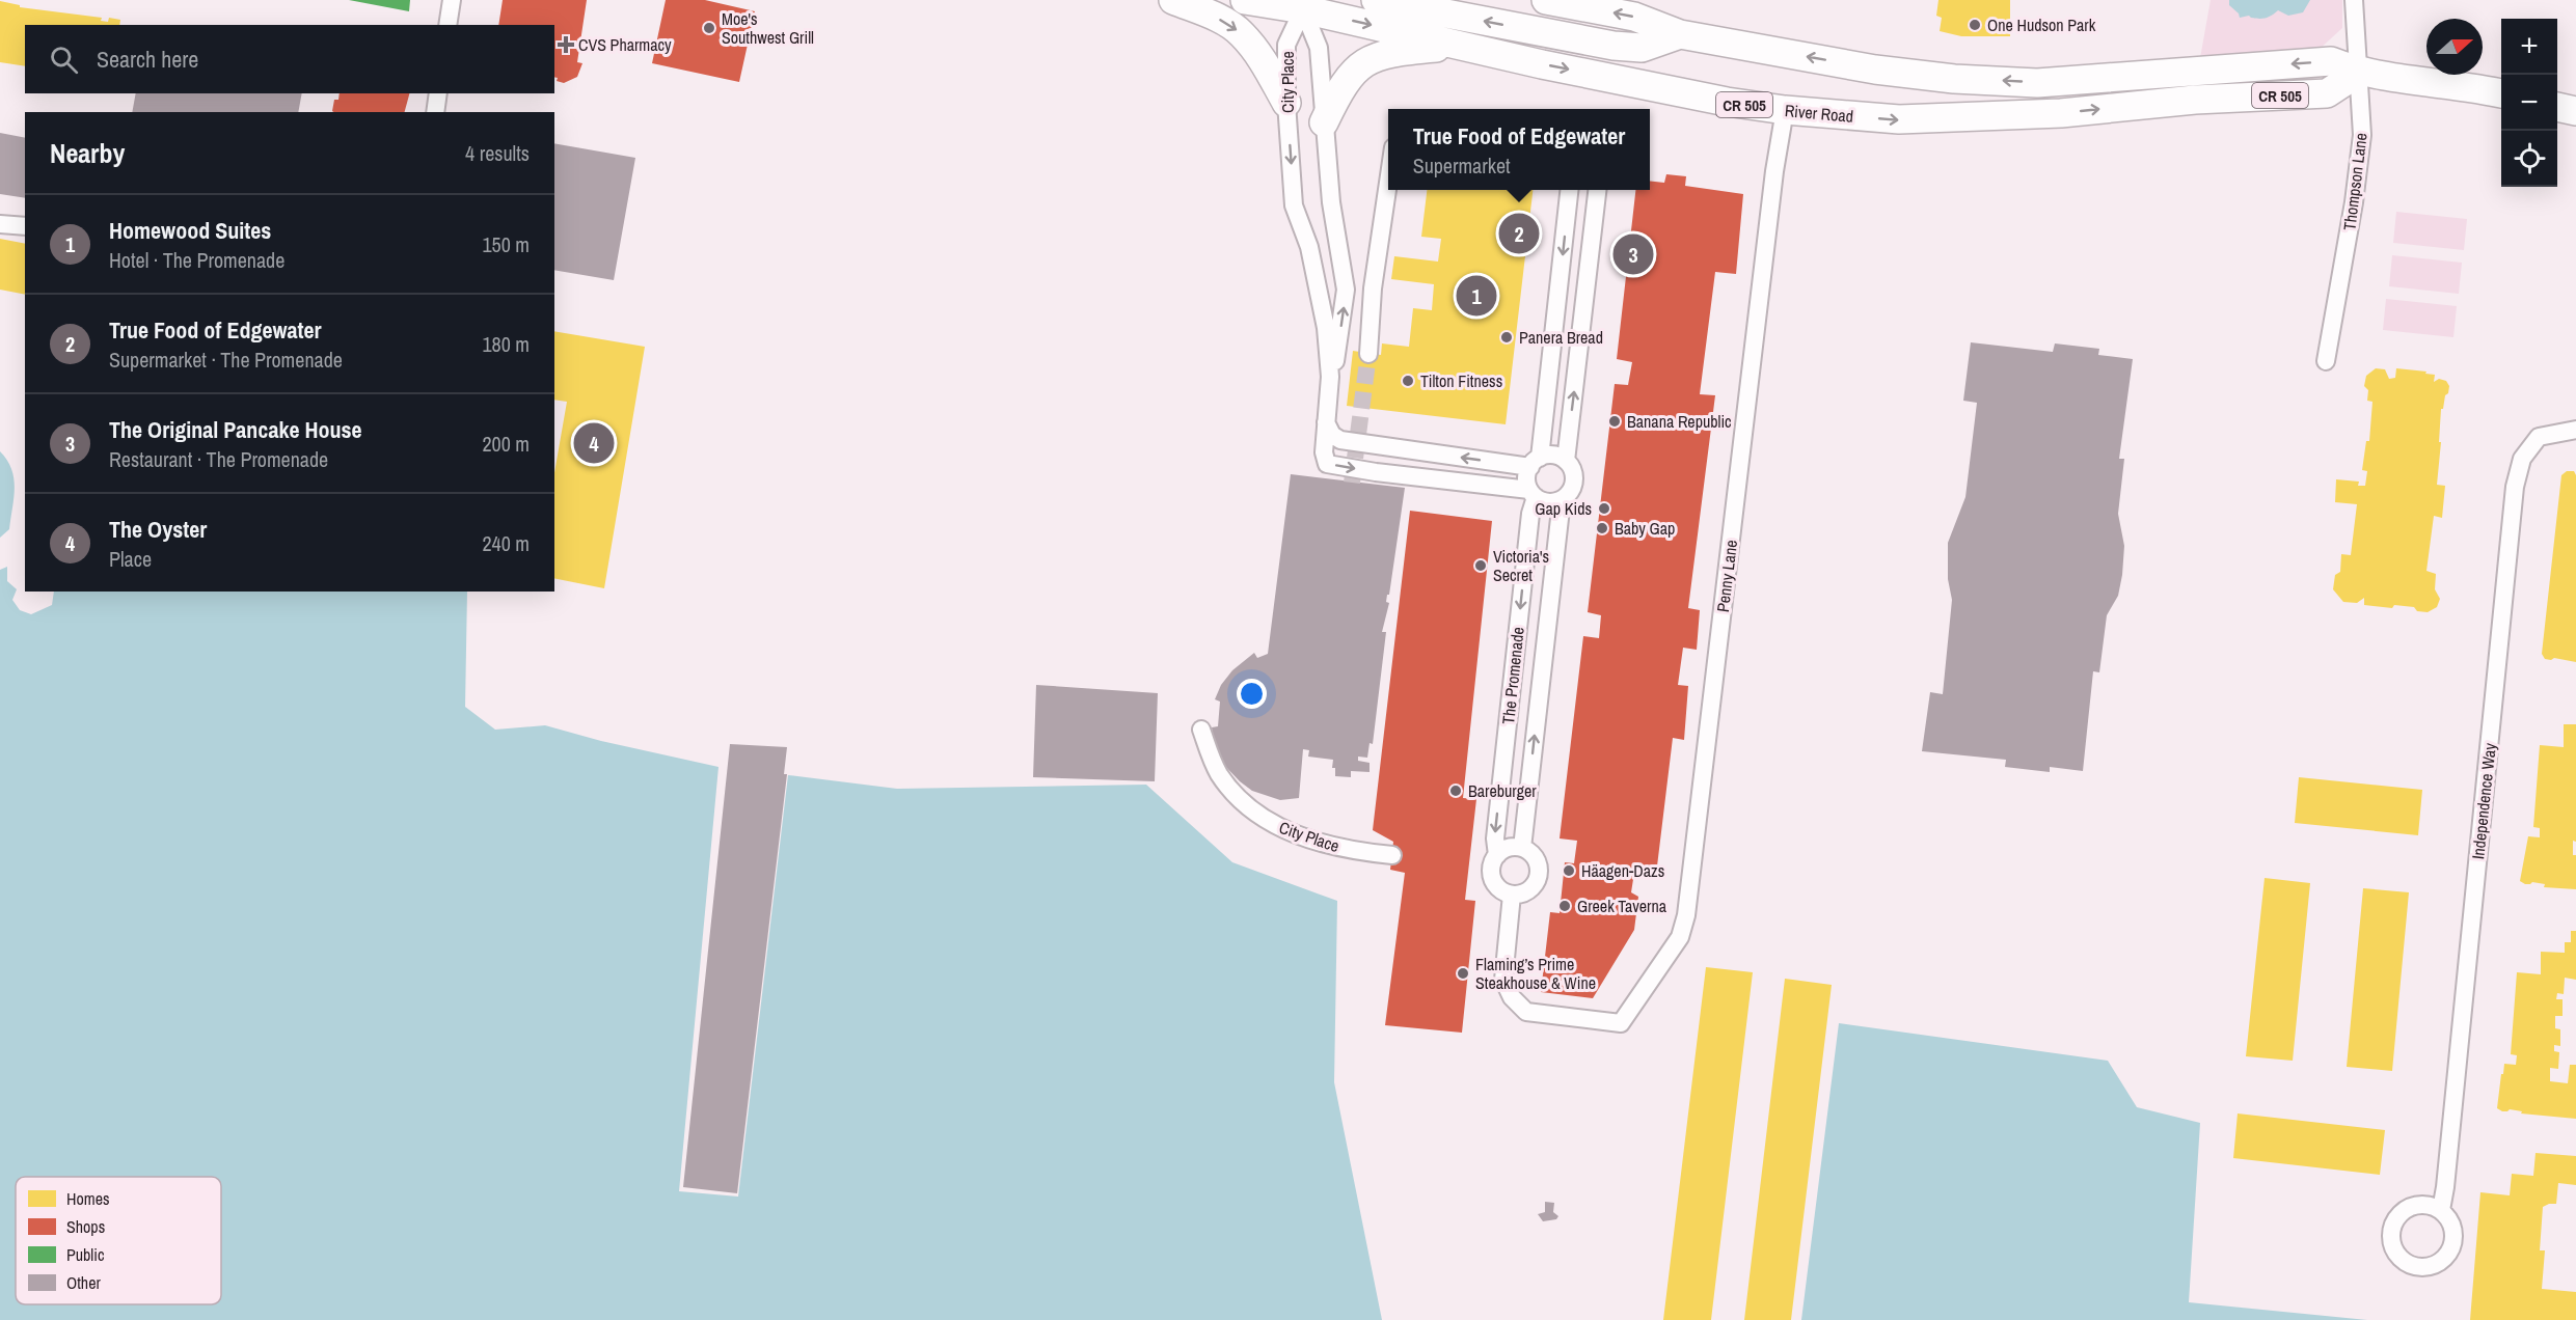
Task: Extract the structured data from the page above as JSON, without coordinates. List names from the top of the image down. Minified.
{"streets":{"main road":["CR 505","River Road"],"street":["City Place","Thompson Lane","Penny Lane","The Promenade","Independence Way"]},"crossings":[["City Place","River Road"],["City Place","The Promenade"],["CR 505","River Road"],["CR 505","Thompson Lane"],["River Road","Thompson Lane"],["River Road","Penny Lane"],["Penny Lane","The Promenade"]],"places":{"other":["One Hudson Park","Moe's Southwest Grill","Panera Bread","Tilton Fitness","Banana Republic","Gap Kids","Baby Gap","Victoria's Secret","Bareburger","Häagen-Dazs","Greek Taverna","Flaming’s Prime Steakhouse & Wine"],"health":["CVS Pharmacy"]},"legend":["Homes","Shops","Public","Other"],"north":"right","page":{"map_buttons":["+","−"],"search":"Search here","popup":["True Food of Edgewater","Supermarket"],"heading":["Nearby","4 results"],"list":[{"mark":"1","name":"Homewood Suites","note":"Hotel · The Promenade","value":"150 m"},{"mark":"2","name":"True Food of Edgewater","note":"Supermarket · The Promenade","value":"180 m"},{"mark":"3","name":"The Original Pancake House","note":"Restaurant · The Promenade","value":"200 m"},{"mark":"4","name":"The Oyster","note":"Place","value":"240 m"}],"pins":["2","3","1","4"]}}
